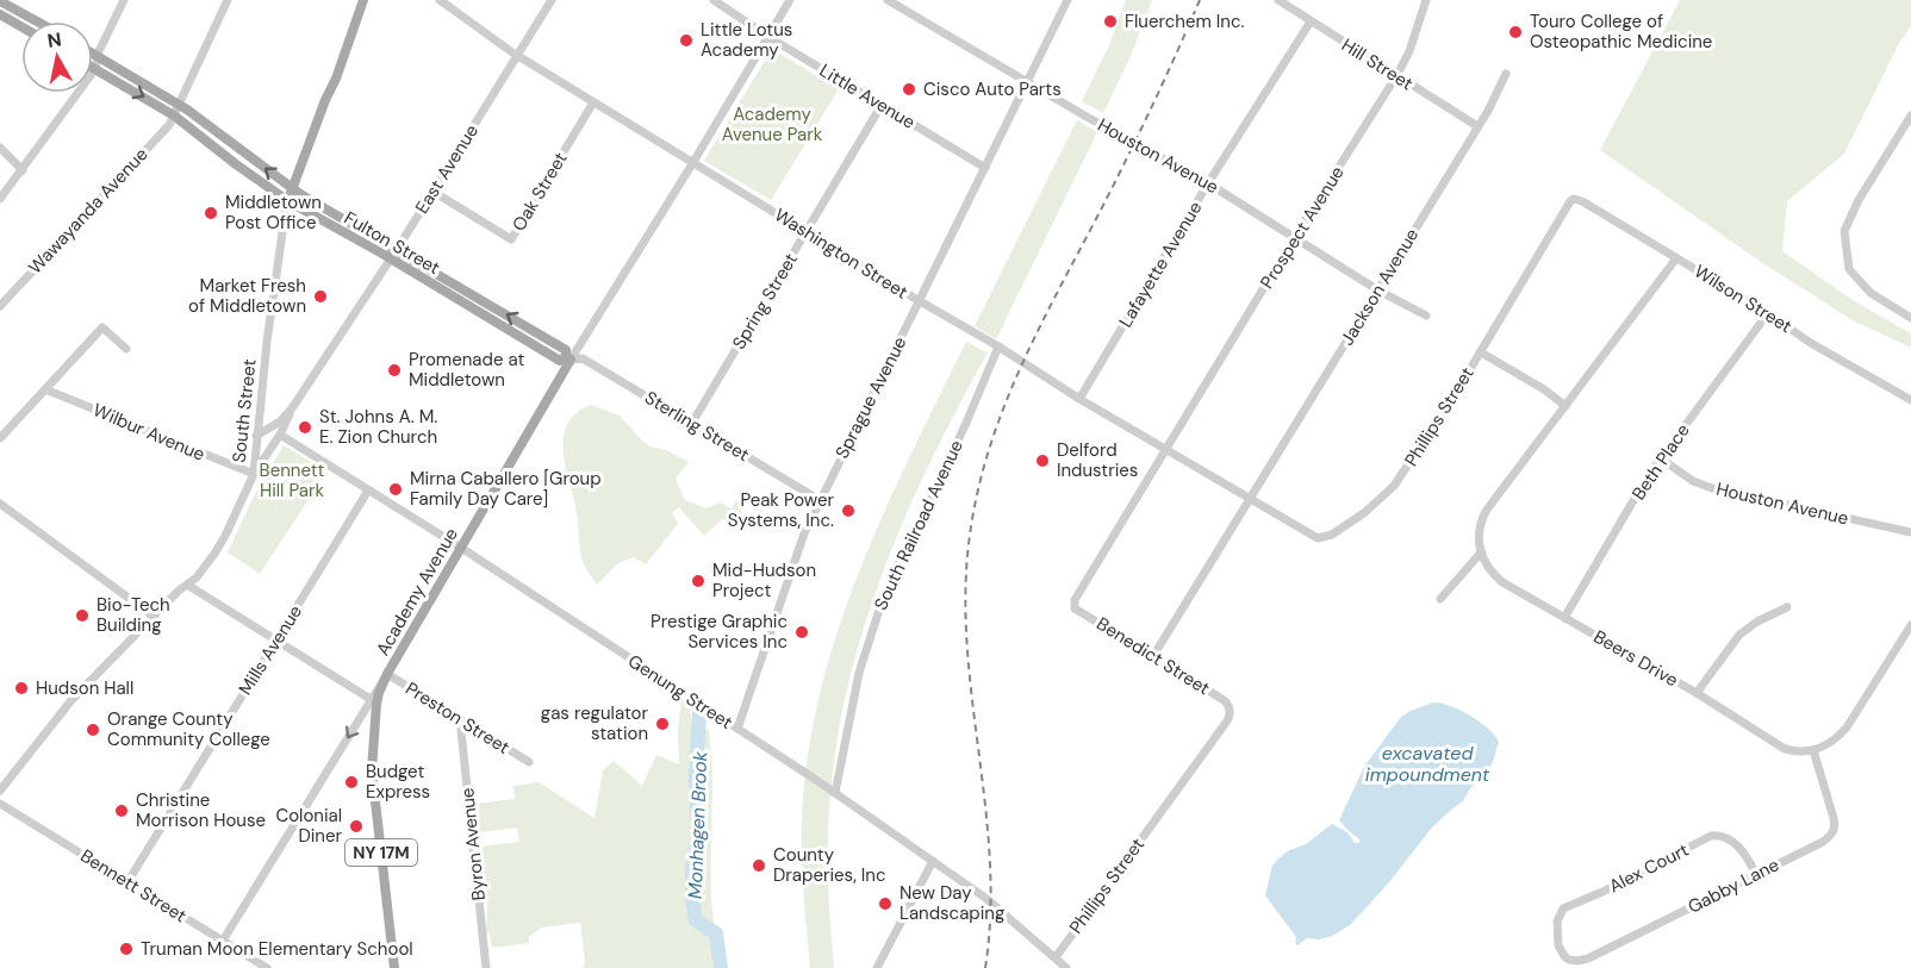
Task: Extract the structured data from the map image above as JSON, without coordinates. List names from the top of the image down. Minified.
{"streets":{"main road":["Fulton Street","South Street","Academy Avenue","NY 17M"],"street":["Hill Street","Little Avenue","Houston Avenue","East Avenue","Oak Street","Wawayanda Avenue","Prospect Avenue","Washington Street","Lafayette Avenue","Jackson Avenue","Wilson Street","Spring Street","Sprague Avenue","Phillips Street","Sterling Street","Wilbur Avenue","Beth Place","South Railroad Avenue","Mills Avenue","Benedict Street","Beers Drive","Genung Street","Preston Street","Byron Avenue","Alex Court","Bennett Street","Gabby Lane"]},"crossings":[["Hill Street","Prospect Avenue"],["Hill Street","Lafayette Avenue"],["Hill Street","Jackson Avenue"],["Little Avenue","Spring Street"],["Little Avenue","Sprague Avenue"],["Little Avenue","Academy Avenue"],["Houston Avenue","Prospect Avenue"],["Houston Avenue","Lafayette Avenue"],["Houston Avenue","Jackson Avenue"],["Houston Avenue","Sprague Avenue"],["Houston Avenue","Beth Place"],["East Avenue","Oak Street"],["East Avenue","Fulton Street"],["East Avenue","Washington Street"],["East Avenue","South Street"],["East Avenue","Wilbur Avenue"],["East Avenue","Genung Street"],["Oak Street","Washington Street"],["Wawayanda Avenue","Fulton Street"],["Prospect Avenue","Washington Street"],["Prospect Avenue","Benedict Street"],["Fulton Street","South Street"],["Fulton Street","Sterling Street"],["Fulton Street","Academy Avenue"],["Washington Street","Lafayette Avenue"],["Washington Street","Jackson Avenue"],["Washington Street","Spring Street"],["Washington Street","Sprague Avenue"],["Washington Street","Phillips Street"],["Washington Street","South Railroad Avenue"],["Washington Street","Academy Avenue"],["Jackson Avenue","Phillips Street"],["Jackson Avenue","Benedict Street"],["Wilson Street","Phillips Street"],["Wilson Street","Beth Place"],["Spring Street","Sterling Street"],["Sprague Avenue","Sterling Street"],["Sprague Avenue","Genung Street"],["South Street","Wilbur Avenue"],["Phillips Street","Benedict Street"],["Phillips Street","Genung Street"],["Sterling Street","Academy Avenue"],["Beth Place","Beers Drive"],["South Railroad Avenue","Genung Street"],["Academy Avenue","Genung Street"],["Academy Avenue","Preston Street"],["Academy Avenue","NY 17M"],["Mills Avenue","Genung Street"],["Mills Avenue","Bennett Street"],["Beers Drive","Gabby Lane"],["Preston Street","Byron Avenue"],["Preston Street","NY 17M"],["Alex Court","Gabby Lane"]],"water":["excavated impoundment","Monhagen Brook"],"parks":["Academy Avenue Park","Bennett Hill Park"],"places":["Fluerchem Inc.","Touro College of Osteopathic Medicine","Little Lotus Academy","Cisco Auto Parts","Middletown Post Office","Market Fresh of Middletown","Promenade at Middletown","St. Johns A. M. E. Zion Church","Delford Industries","Mirna Caballero [Group Family Day Care]","Peak Power Systems, Inc.","Mid-Hudson Project","Bio-Tech Building","Prestige Graphic Services Inc","Hudson Hall","gas regulator station","Orange County Community College","Budget Express","Christine Morrison House","Colonial Diner","County Draperies, Inc","New Day Landscaping","Truman Moon Elementary School"],"north":"top"}
